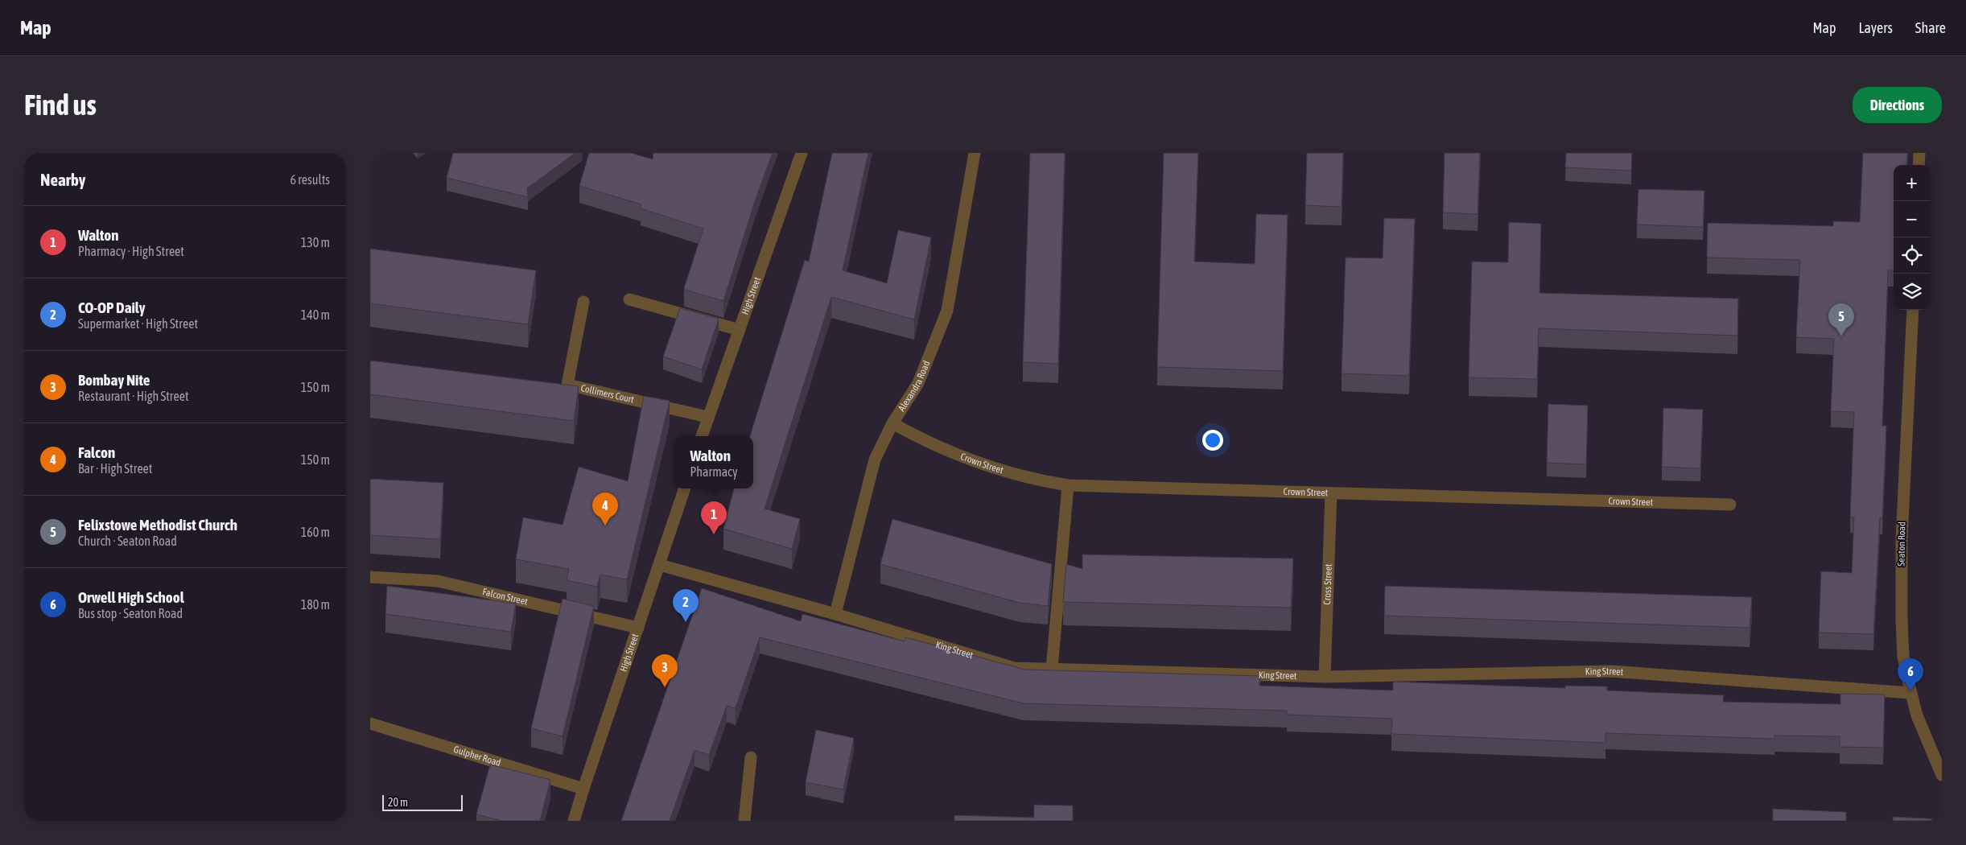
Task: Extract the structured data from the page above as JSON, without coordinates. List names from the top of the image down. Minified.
{"streets":{"street":["High Street","Alexandra Road","Collimers Court","Crown Street","Seaton Road","Cross Street","Falcon Street","King Street","Gulpher Road"]},"crossings":[["High Street","Collimers Court"],["High Street","Falcon Street"],["High Street","King Street"],["High Street","Gulpher Road"],["Alexandra Road","Crown Street"],["Alexandra Road","King Street"],["Crown Street","Cross Street"],["Seaton Road","King Street"],["Cross Street","King Street"]],"scale_bar":"20 m","page":{"header":"Map","nav":["Map","Layers","Share"],"buttons":"Directions","title":"Find us","heading":["Nearby","6 results"],"map_buttons":["+","−"],"list":[{"mark":"1","name":"Walton","note":"Pharmacy · High Street","value":"130 m"},{"mark":"2","name":"CO-OP Daily","note":"Supermarket · High Street","value":"140 m"},{"mark":"3","name":"Bombay Nite","note":"Restaurant · High Street","value":"150 m"},{"mark":"4","name":"Falcon","note":"Bar · High Street","value":"150 m"},{"mark":"5","name":"Felixstowe Methodist Church","note":"Church · Seaton Road","value":"160 m"},{"mark":"6","name":"Orwell High School","note":"Bus stop · Seaton Road","value":"180 m"}],"pins":["5","4","1","2","3","6"],"popup":["Walton","Pharmacy"],"scale":"20 m"}}
